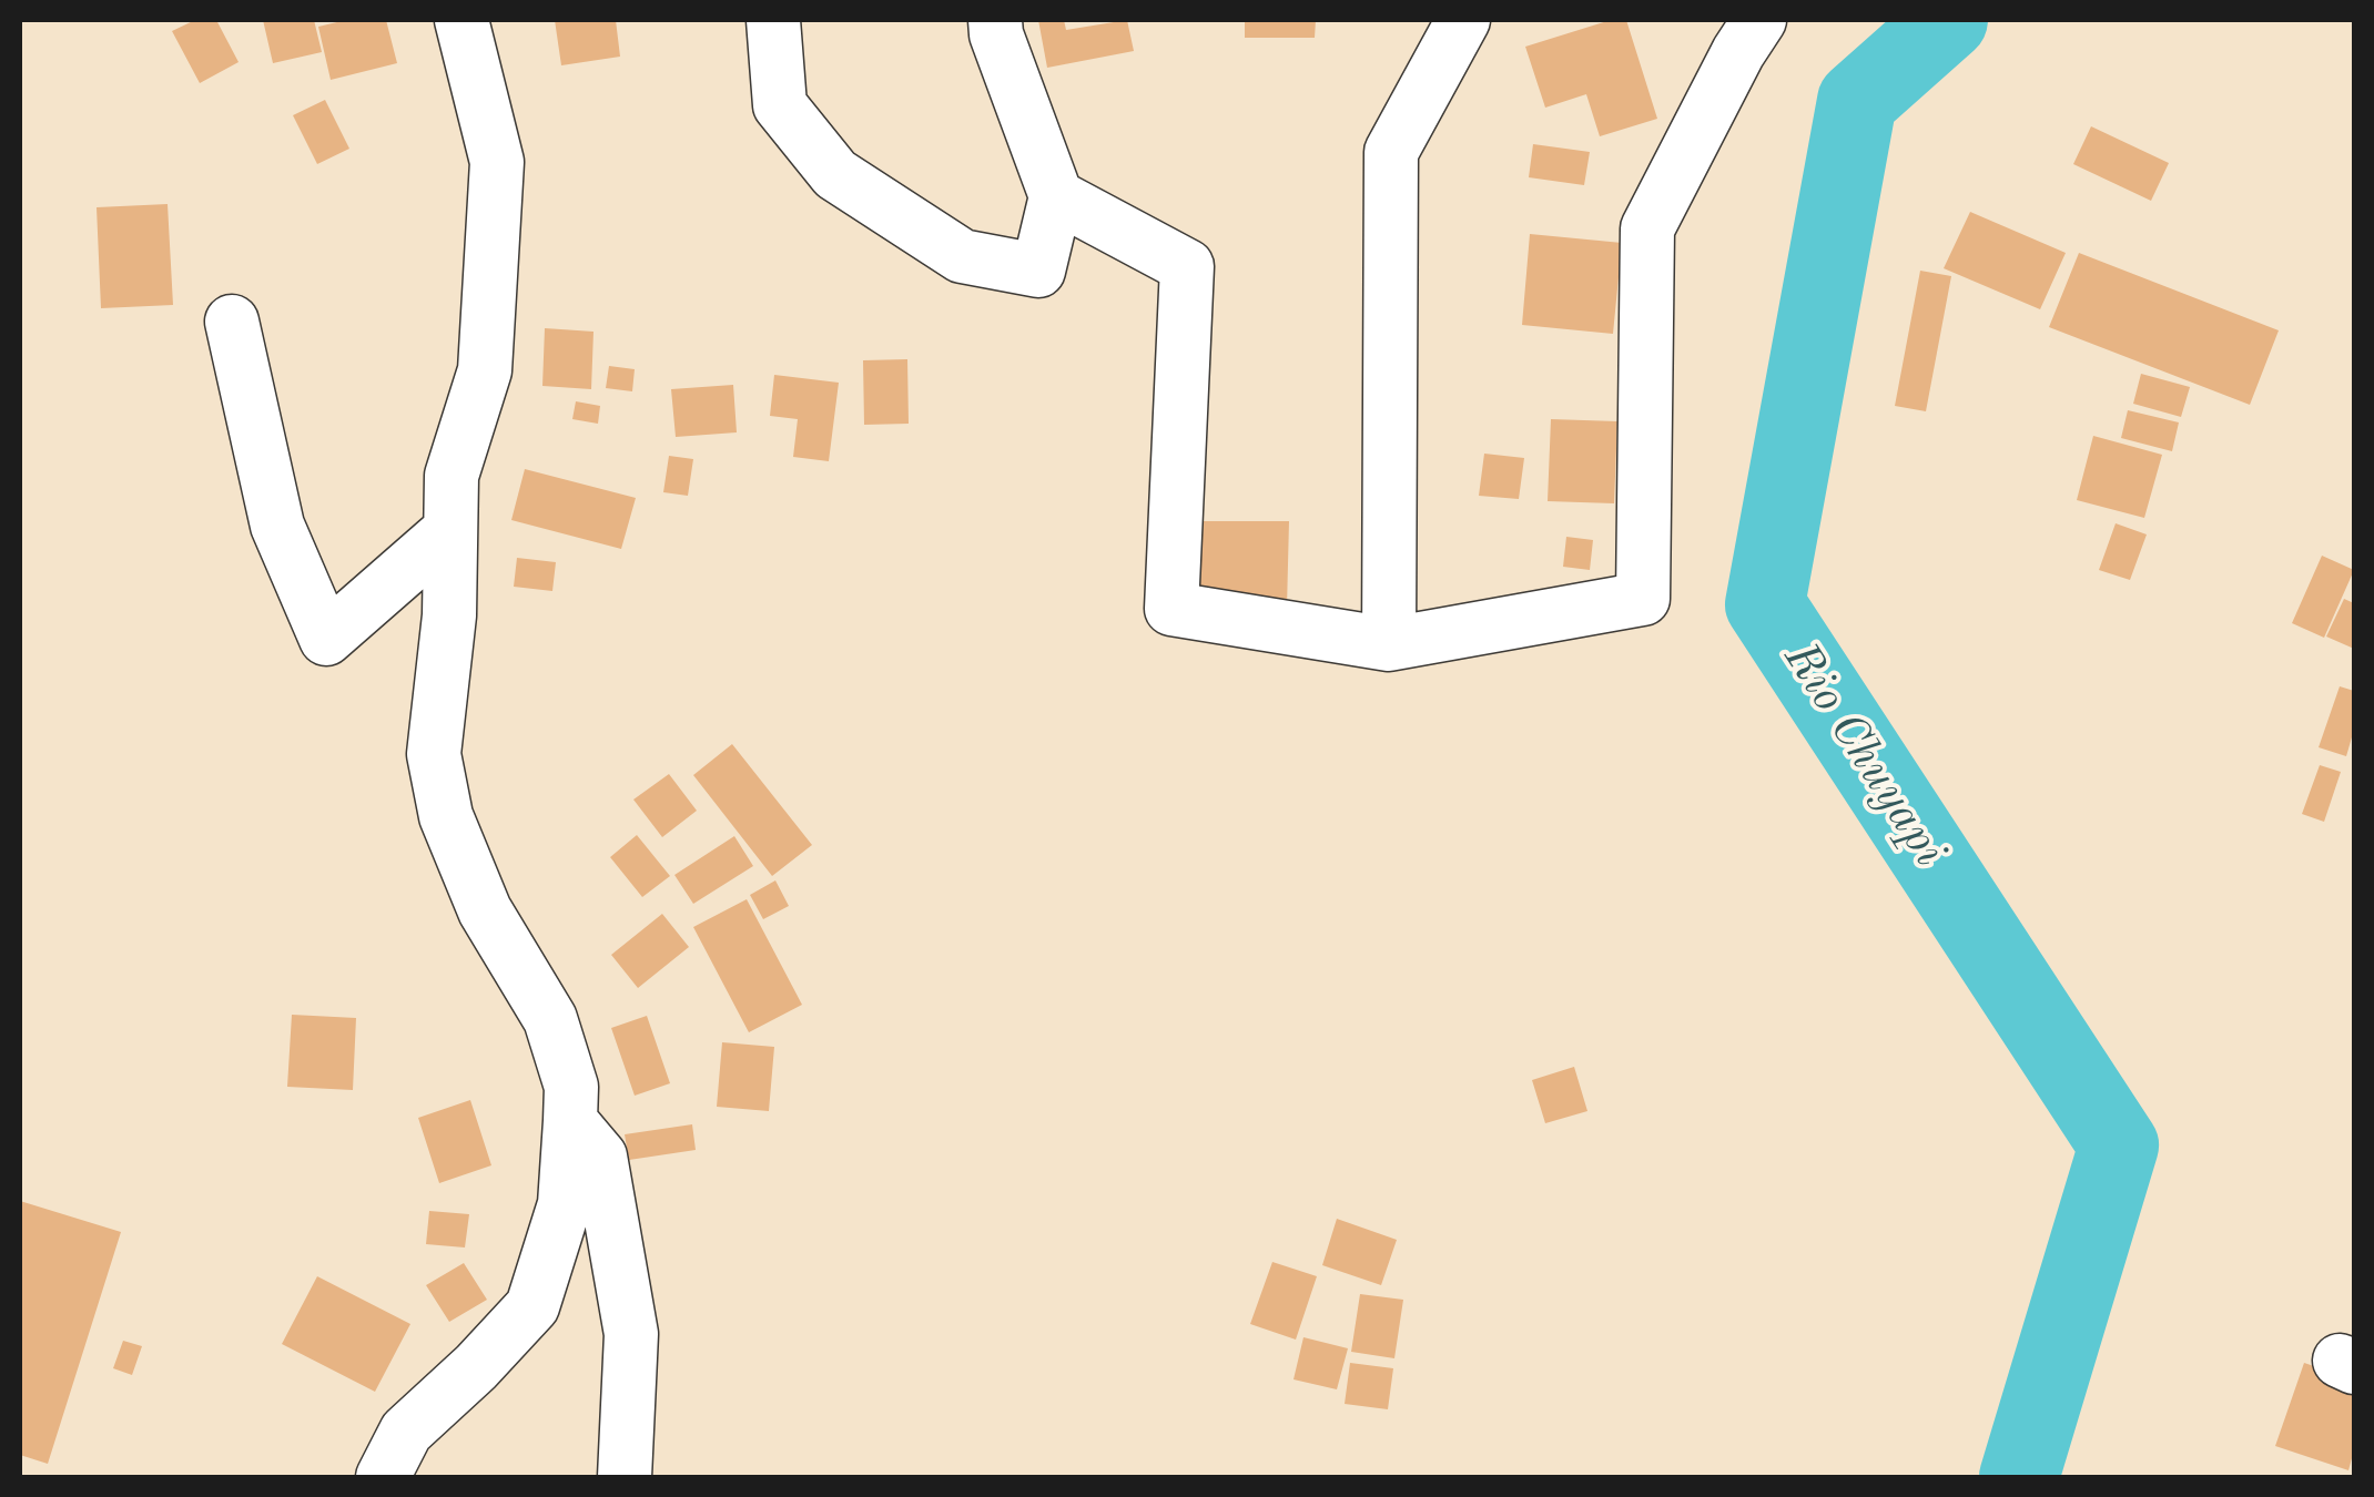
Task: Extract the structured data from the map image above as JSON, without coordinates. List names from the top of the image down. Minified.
{"water":["Rio Chuyapi"]}
